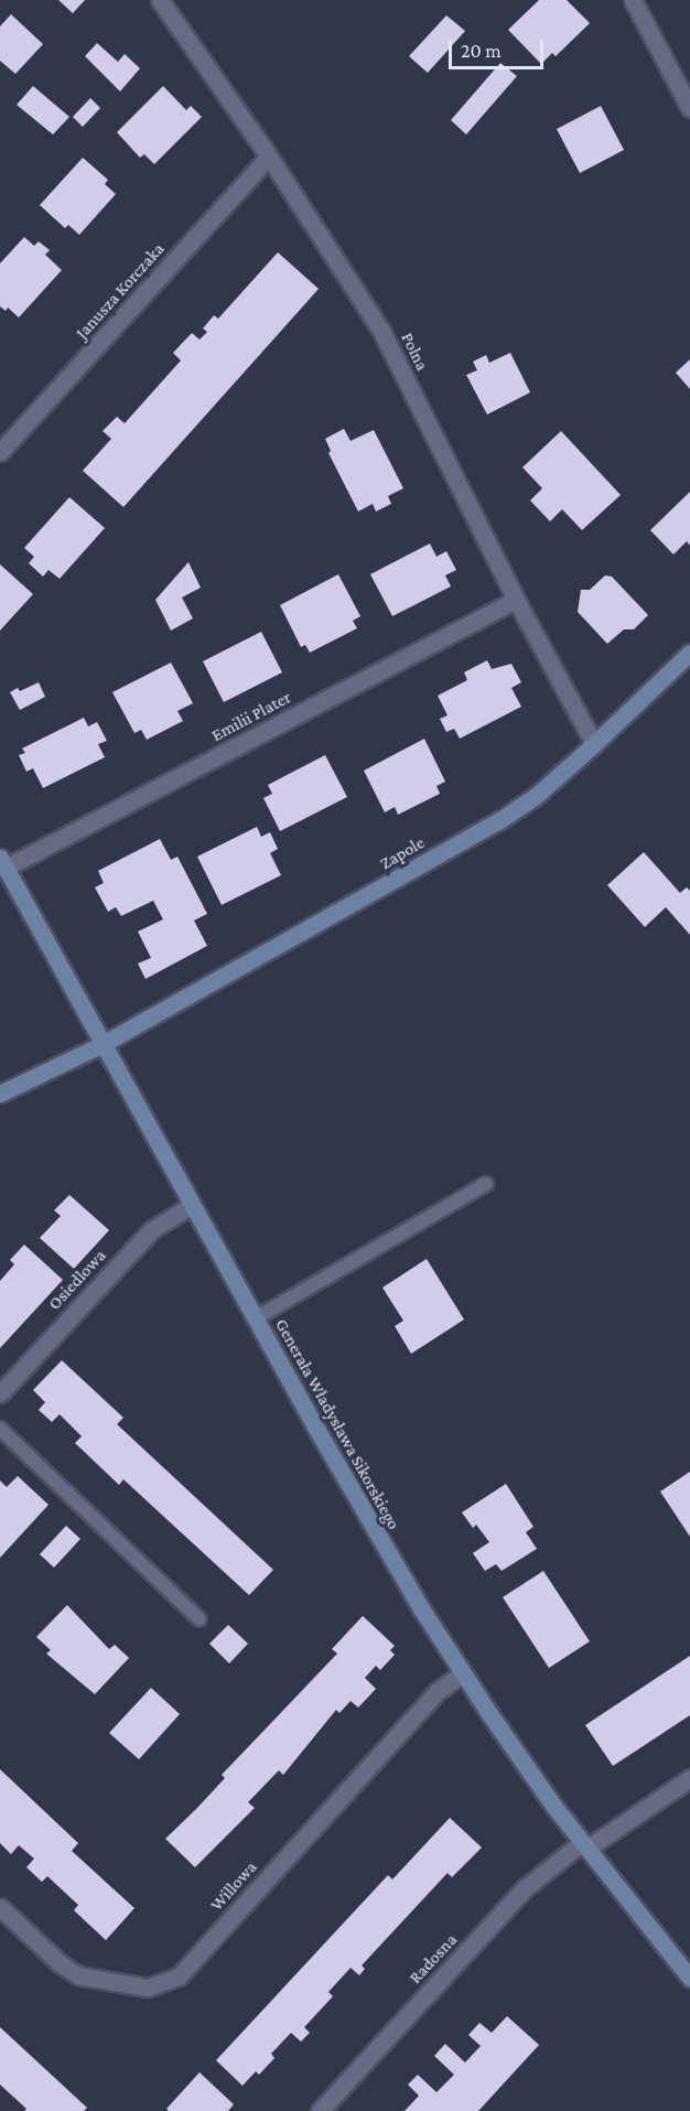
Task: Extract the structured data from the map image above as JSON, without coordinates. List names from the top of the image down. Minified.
{"streets":{"street":["Janusza Korczaka","Polna","Emilii Plater","Zapole","Osiedlowa","Generała Władysława Sikorskiego","Willowa","Radosna"]},"crossings":[["Janusza Korczaka","Polna"],["Polna","Emilii Plater"],["Polna","Zapole"],["Emilii Plater","Generała Władysława Sikorskiego"],["Zapole","Generała Władysława Sikorskiego"],["Osiedlowa","Generała Władysława Sikorskiego"],["Generała Władysława Sikorskiego","Willowa"],["Generała Władysława Sikorskiego","Radosna"]],"scale_bar":"20 m"}
